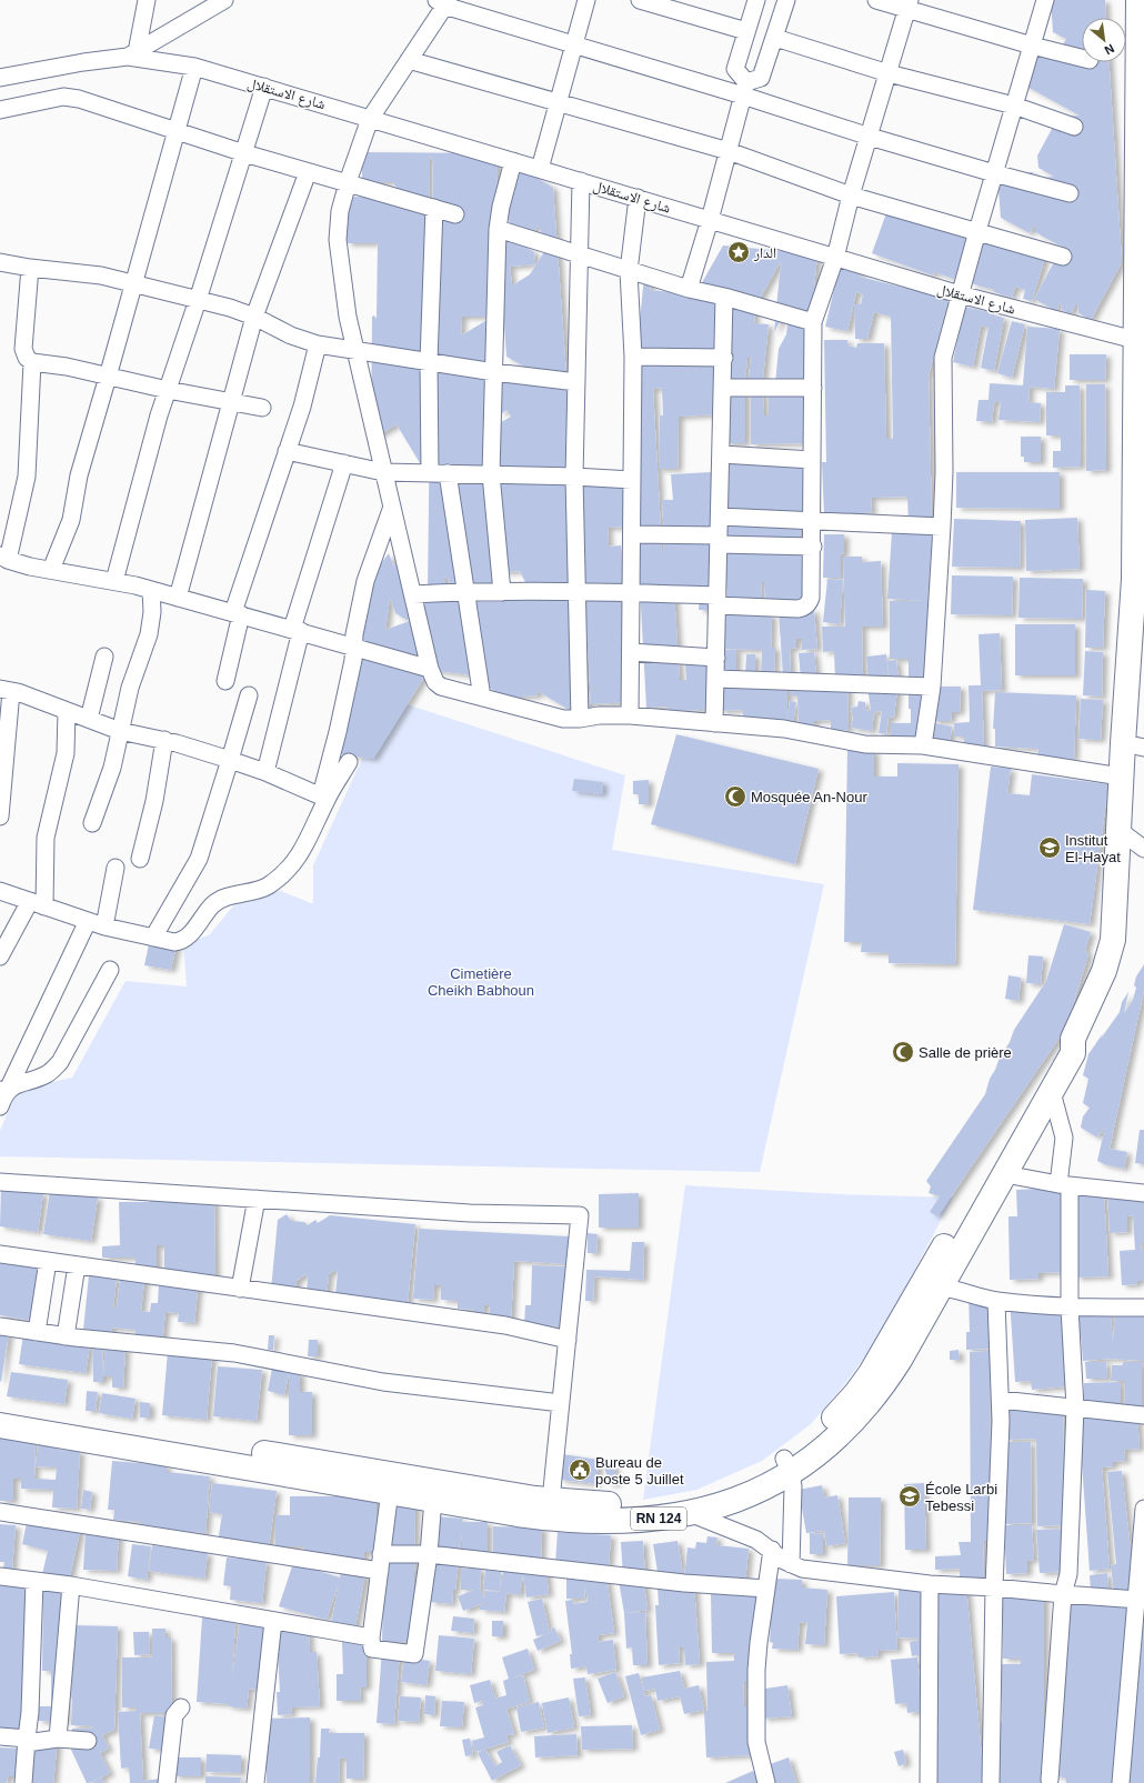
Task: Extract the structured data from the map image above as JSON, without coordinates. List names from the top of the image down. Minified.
{"streets":{"main road":["RN 124"],"street":["شارع الاستقلال"]},"crossings":[["شارع الاستقلال","RN 124"]],"parks":["Cimetière Cheikh Babhoun"],"places":{"place":["الدار"],"mosque":["Mosquée An-Nour","Salle de prière"],"school or university":["Institut El-Hayat","École Larbi Tebessi"],"public building":["Bureau de poste 5 Juillet"]},"north":"bottom right"}
